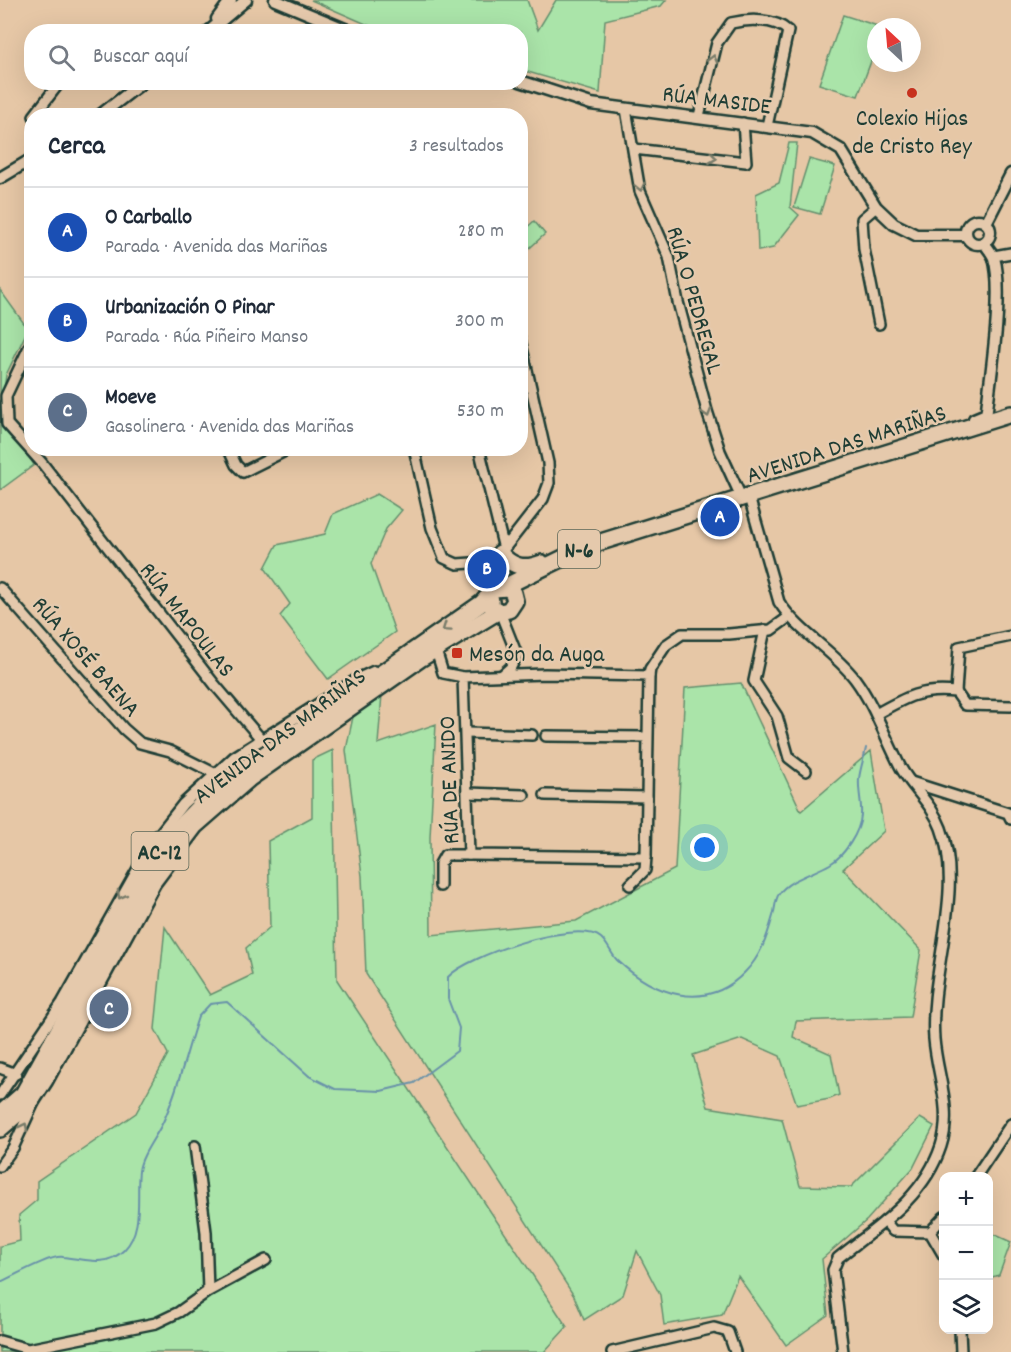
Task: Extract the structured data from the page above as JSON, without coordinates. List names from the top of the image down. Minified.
{"streets":{"highway":["AVENIDA DAS MARIÑAS","N-6","AC-12"],"street":["RÚA MASIDE","RÚA O PEDREGAL","RÚA MAPOULAS","RÚA XOSÉ BAENA","RÚA DE ANIDO"]},"crossings":[["RÚA MASIDE","RÚA O PEDREGAL"],["RÚA O PEDREGAL","AVENIDA DAS MARIÑAS"],["AVENIDA DAS MARIÑAS","RÚA MAPOULAS"],["AVENIDA DAS MARIÑAS","RÚA XOSÉ BAENA"],["AVENIDA DAS MARIÑAS","AC-12"]],"one_way":["RÚA O PEDREGAL"],"places":{"other":["Colexio Hijas de Cristo Rey"],"transit":["Mesón da Auga"]},"north":"top left","page":{"search":"Buscar aquí","heading":["Cerca","3 resultados"],"list":[{"mark":"A","name":"O Carballo","note":"Parada · Avenida das Mariñas","value":"280 m"},{"mark":"B","name":"Urbanización O Pinar","note":"Parada · Rúa Piñeiro Manso","value":"300 m"},{"mark":"C","name":"Moeve","note":"Gasolinera · Avenida das Mariñas","value":"530 m"}],"pins":["A","B","C"],"map_buttons":["+","−"]}}
